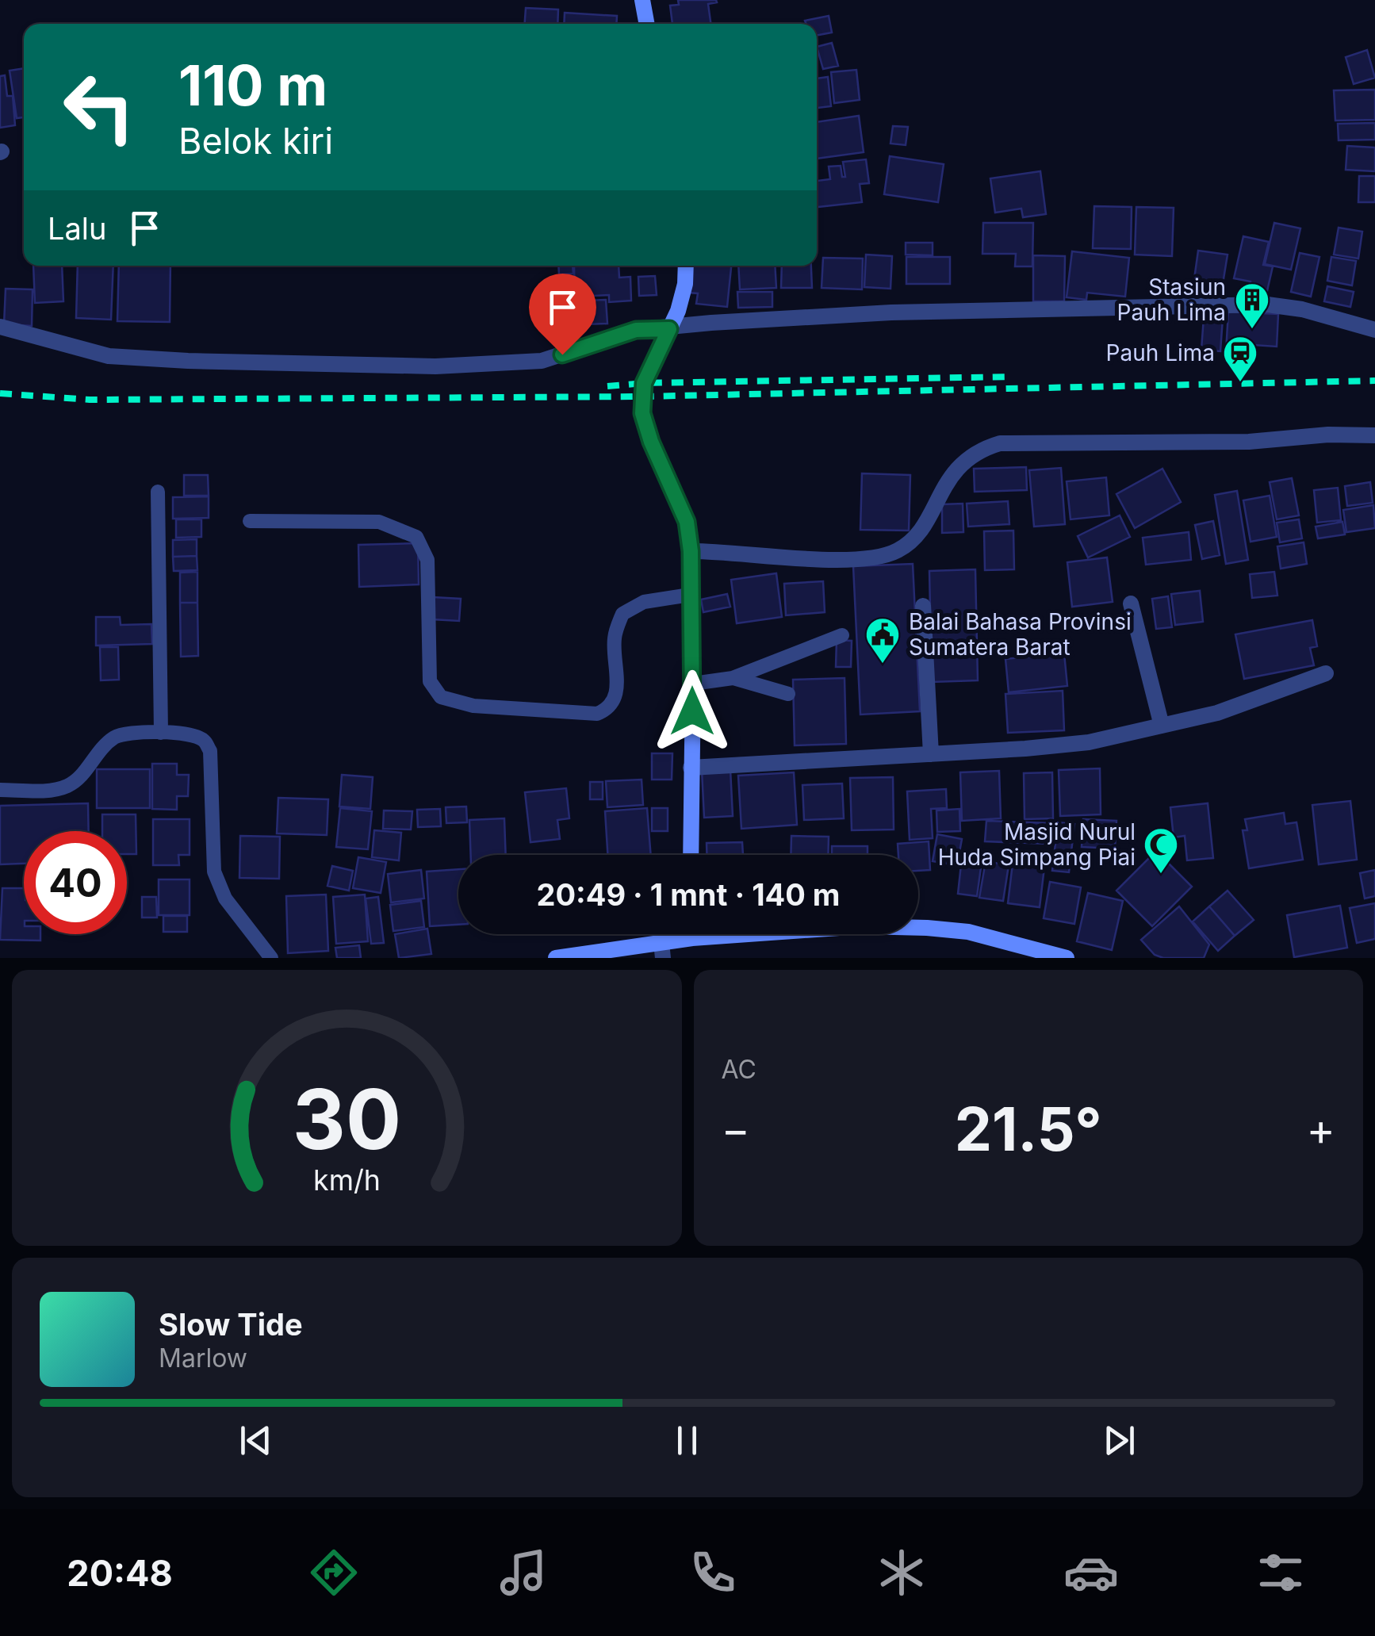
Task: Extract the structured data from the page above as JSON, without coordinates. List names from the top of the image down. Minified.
{"places":{"building":["Stasiun Pauh Lima"],"station":["Pauh Lima"],"public building":["Balai Bahasa Provinsi Sumatera Barat"],"mosque":["Masjid Nurul Huda Simpang Piai"]},"page":{"turn":["110 m","Belok kiri"],"then":"Lalu","limit":"40","trip":"20:49 · 1 mnt · 140 m","tile":"AC","heat":["−","21.5°","+"],"song":["Slow Tide","Marlow"],"tabs":"20:48","gauge":["30","km/h"]}}
